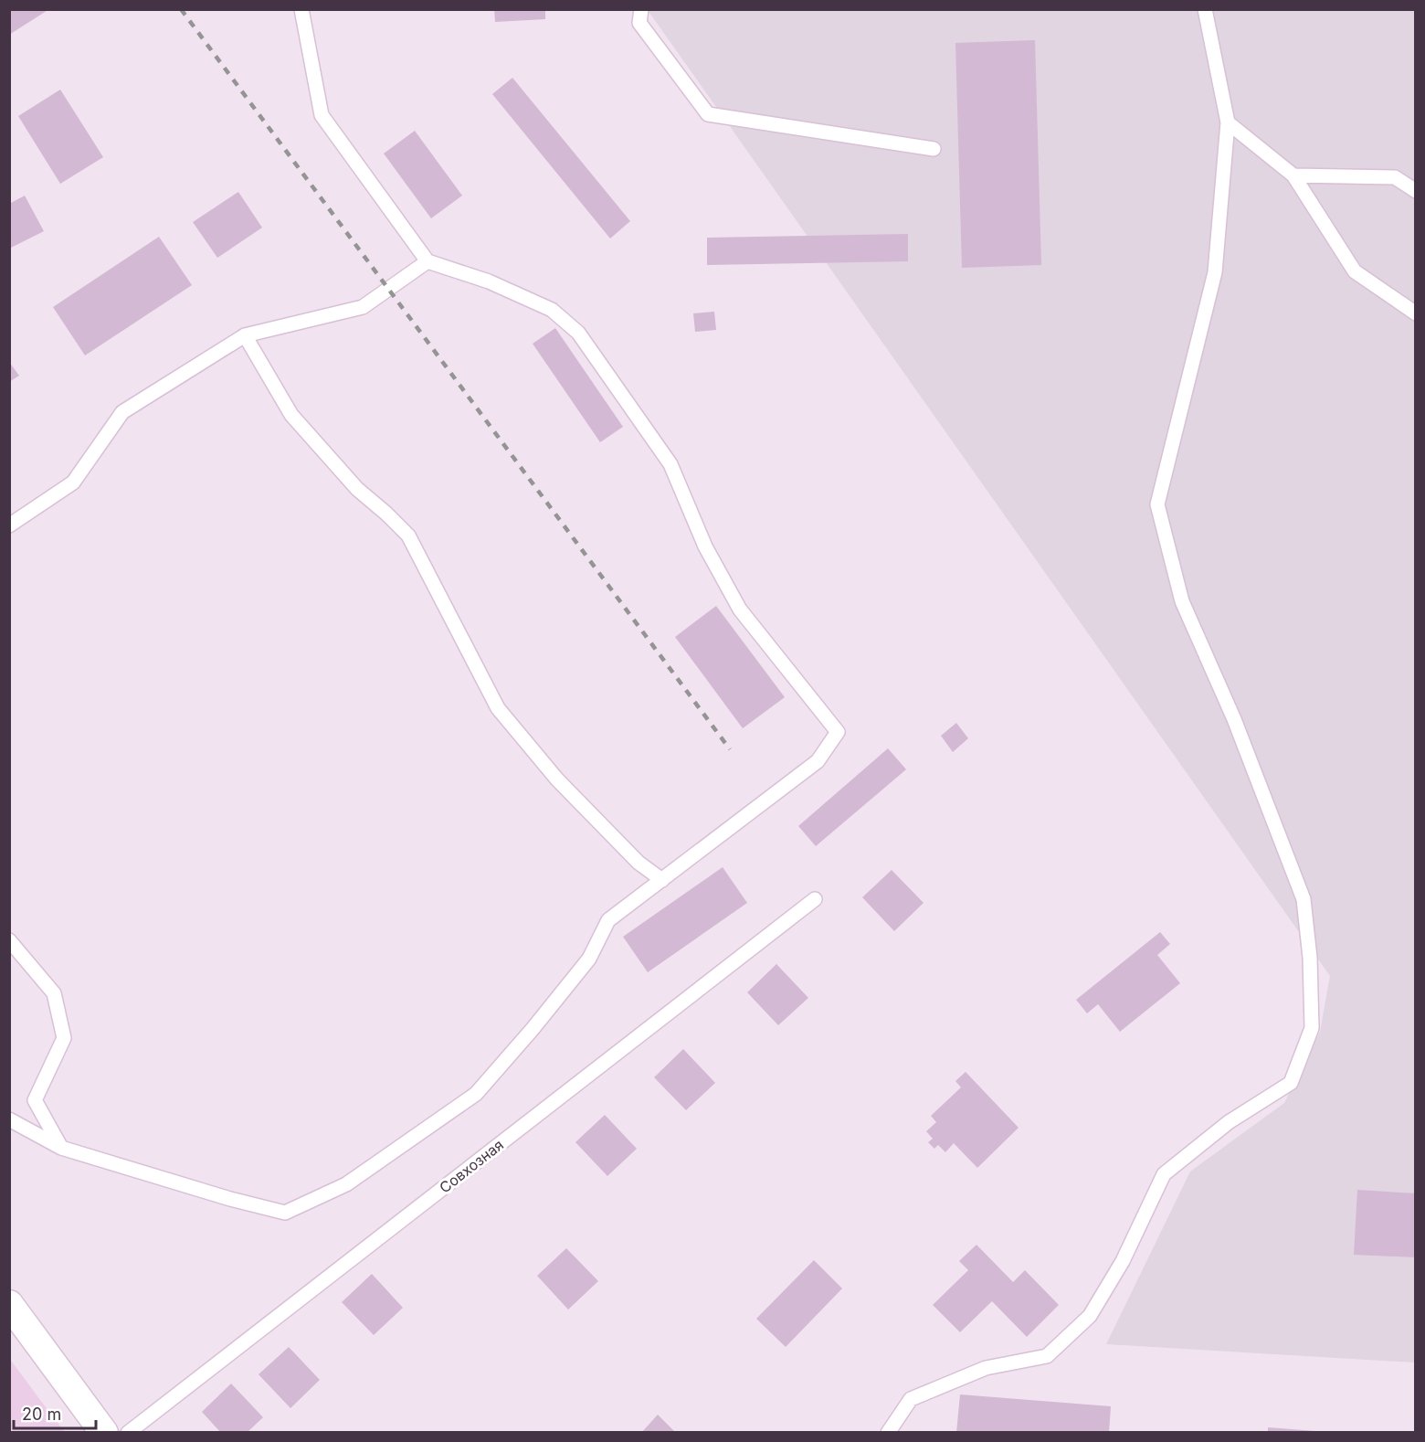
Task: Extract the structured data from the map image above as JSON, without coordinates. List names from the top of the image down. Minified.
{"streets":{"lane":["Совхозная"]},"scale_bar":"20 m"}
